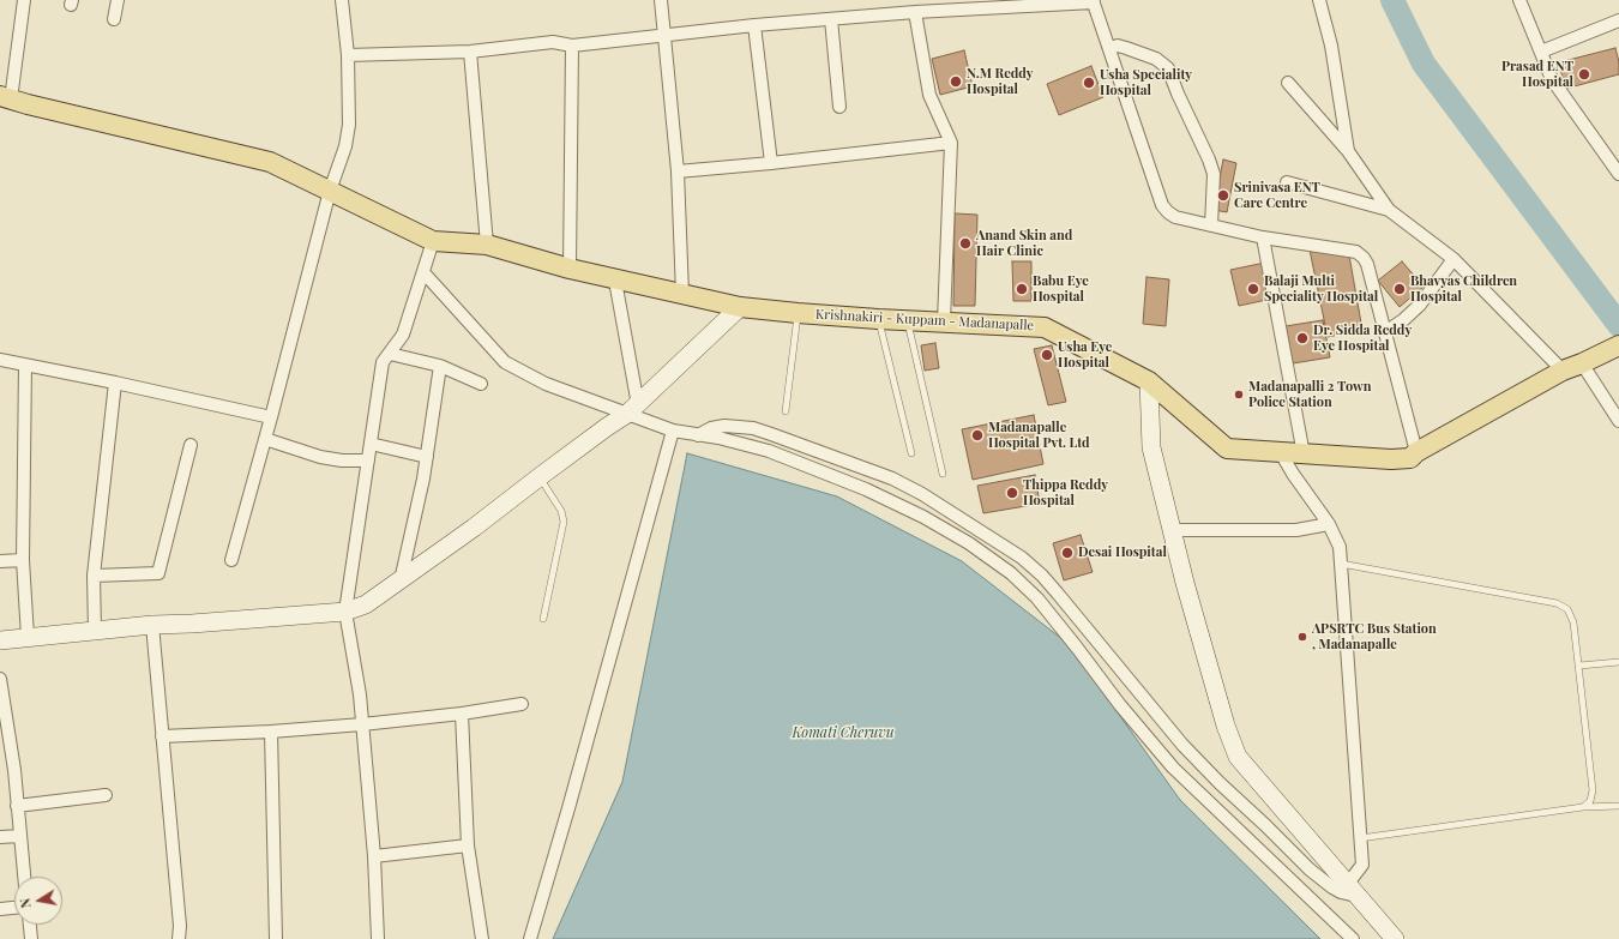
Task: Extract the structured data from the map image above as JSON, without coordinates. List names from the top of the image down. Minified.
{"streets":{"main road":["Krishnakiri - Kuppam - Madanapalle"]},"water":["Komati Cheruvu"],"places":["Prasad ENT Hospital","N.M Reddy Hospital","Usha Speciality Hospital","Srinivasa ENT Care Centre","Anand Skin and Hair Clinic","Babu Eye Hospital","Balaji Multi Speciality Hospital","Bhavyas Children Hospital","Dr. Sidda Reddy Eye Hospital","Usha Eye Hospital","Madanapalli 2 Town Police Station","Madanapalle Hospital Pvt. Ltd","Thippa Reddy Hospital","Desai Hospital","APSRTC Bus Station , Madanapalle"],"north":"left"}
